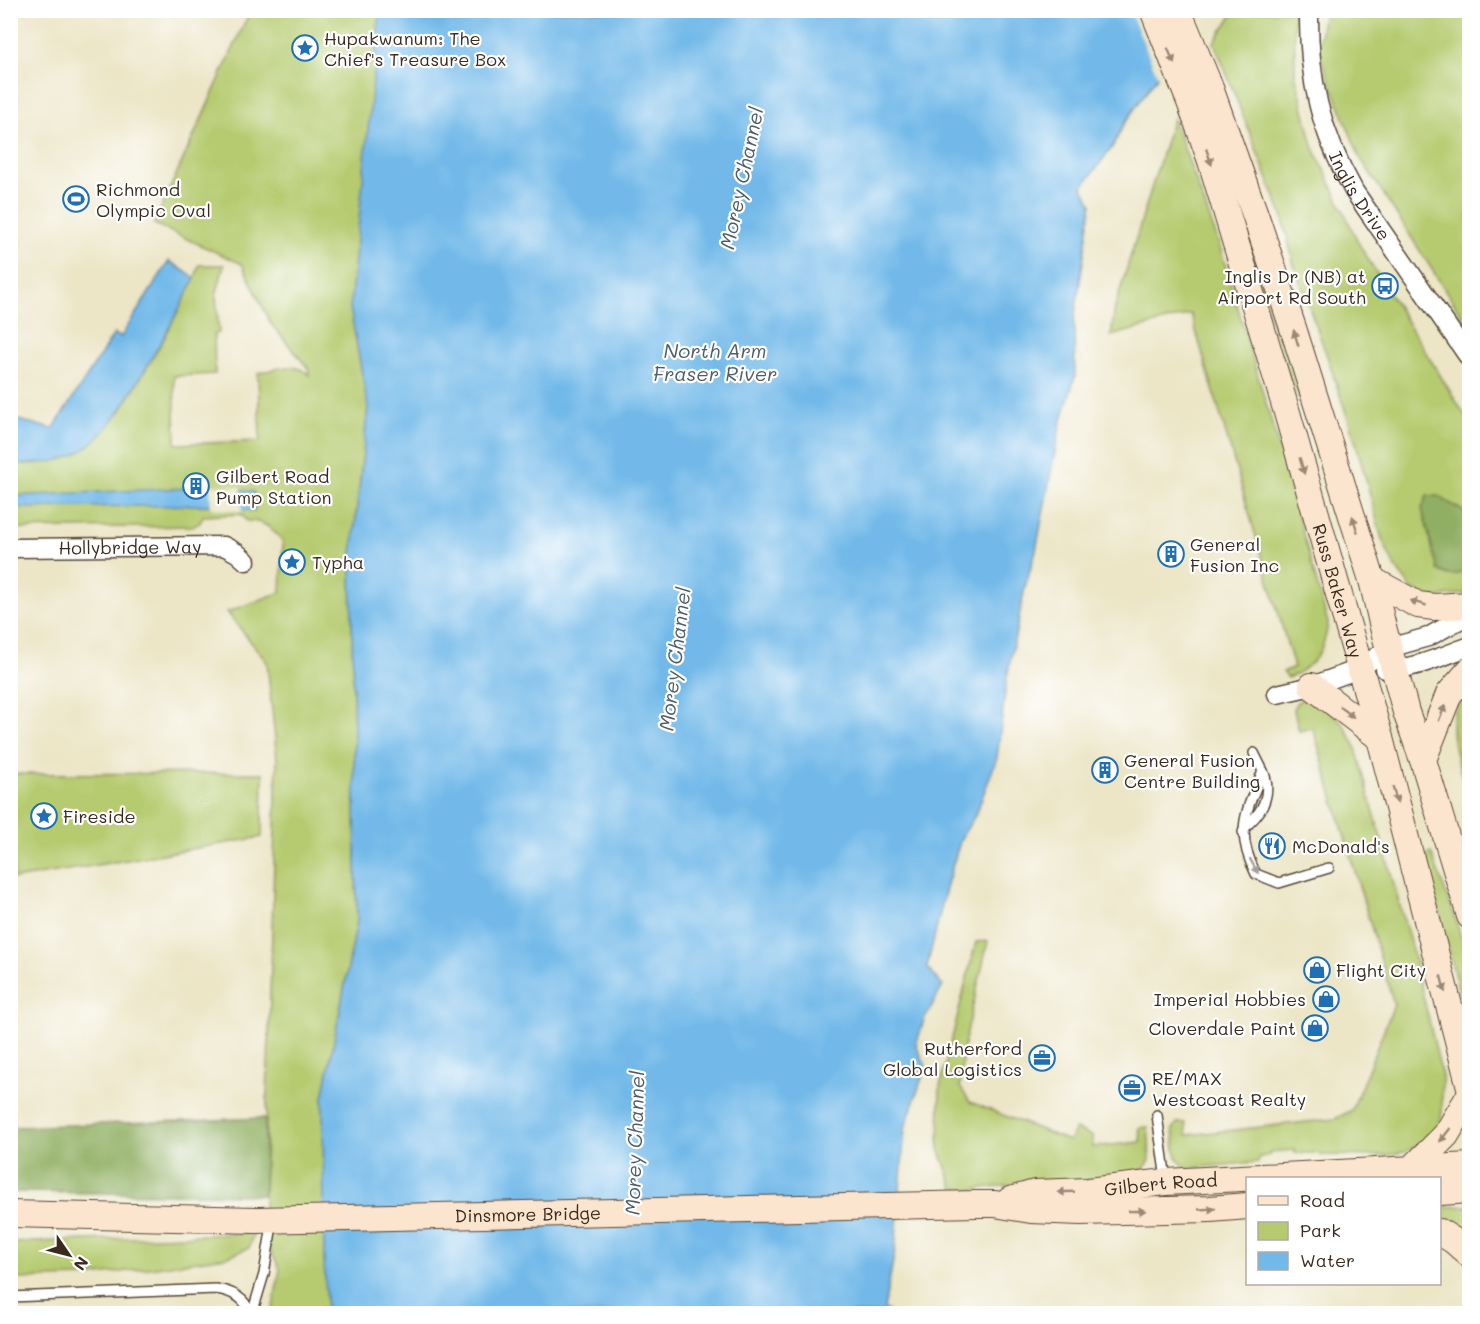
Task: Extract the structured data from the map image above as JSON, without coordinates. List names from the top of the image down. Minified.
{"streets":{"main road":["Russ Baker Way","Gilbert Road","Dinsmore Bridge"],"street":["Inglis Drive","Hollybridge Way"]},"crossings":[["Gilbert Road","Dinsmore Bridge"]],"water":["Morey Channel","North Arm Fraser River"],"places":{"place":["Hupakwanum: The Chief's Treasure Box","Typha","Fireside"],"sports":["Richmond Olympic Oval"],"bus stop":["Inglis Dr (NB) at Airport Rd South"],"building":["Gilbert Road Pump Station","General Fusion Inc","General Fusion Centre Building"],"restaurant":["McDonald's"],"shop":["Flight City","Imperial Hobbies","Cloverdale Paint"],"office":["Rutherford Global Logistics","RE/MAX Westcoast Realty"]},"legend":["Road","Park","Water"],"north":"bottom right"}
